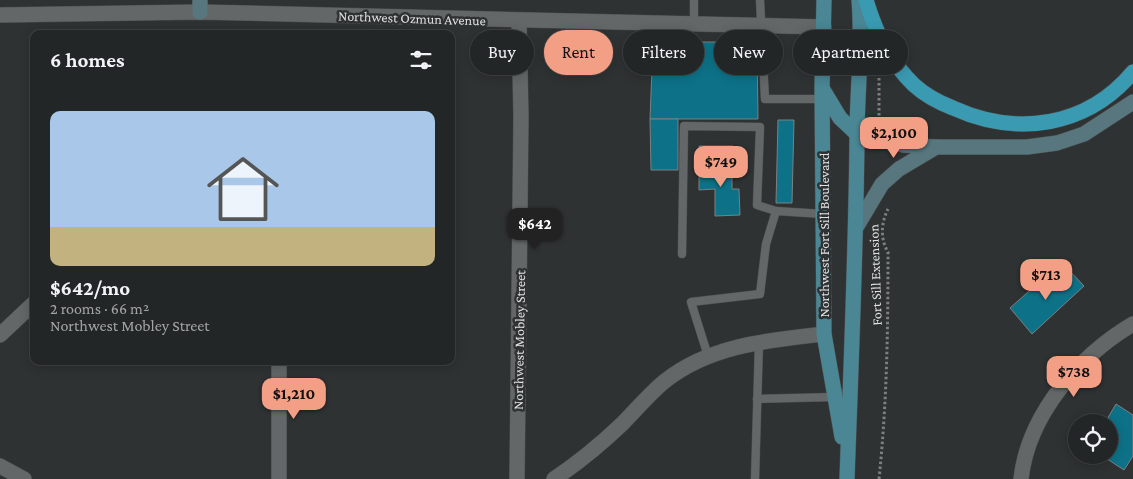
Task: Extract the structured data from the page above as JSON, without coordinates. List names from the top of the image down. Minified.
{"streets":{"main road":["Northwest Fort Sill Boulevard"],"street":["Northwest Ozmun Avenue","Northwest Mobley Street"],"path":["Fort Sill Extension"]},"crossings":[["Northwest Ozmun Avenue","Northwest Fort Sill Boulevard"],["Northwest Ozmun Avenue","Northwest Mobley Street"]],"page":{"chip":["Buy","Rent","Filters","New","Apartment"],"heading":"6 homes","list":[{"name":"$642/mo","note":"2 rooms · 66 m² · Northwest Mobley Street"}],"price":["$2,100","$749","$642","$713","$738","$1,210"]}}
